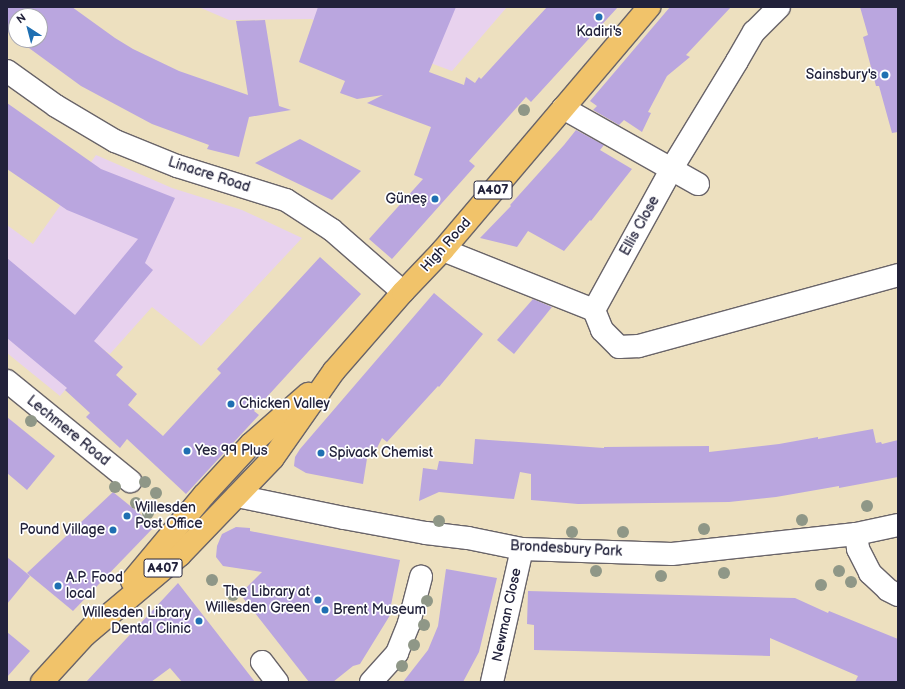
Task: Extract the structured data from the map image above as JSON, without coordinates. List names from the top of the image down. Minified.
{"streets":{"main road":["A407","High Road"],"street":["Linacre Road","Ellis Close","Lechmere Road","Brondesbury Park","Newman Close"]},"crossings":[["Linacre Road","High Road"],["High Road","Brondesbury Park"],["Brondesbury Park","Newman Close"]],"places":["Kadiri's","Sainsbury's","Güneş","Chicken Valley","Yes 99 Plus","Spivack Chemist","Willesden Post Office","Pound Village","A.P. Food local","The Library at Willesden Green","Brent Museum","Willesden Library Dental Clinic"],"north":"top left"}
